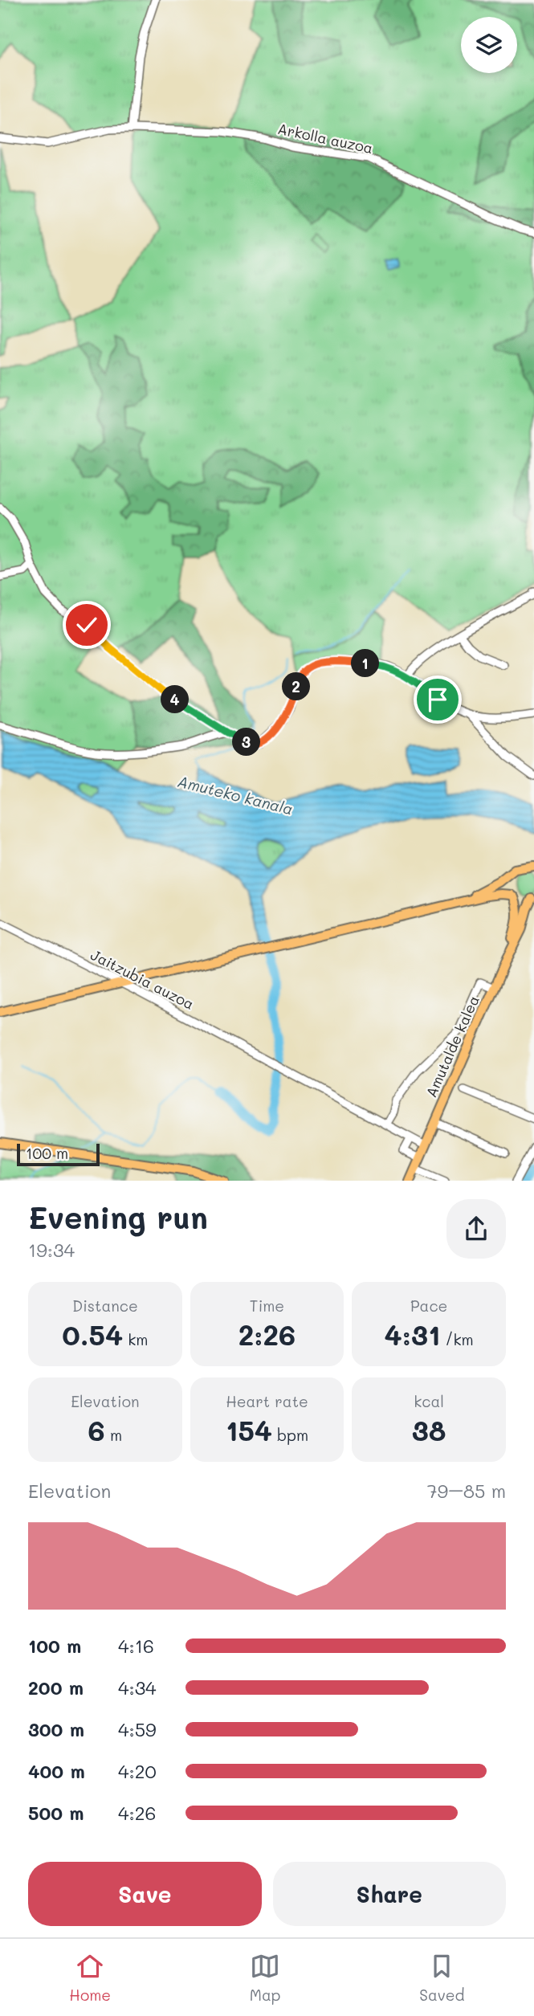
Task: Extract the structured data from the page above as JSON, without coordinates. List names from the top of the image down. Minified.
{"streets":{"main road":["Amutalde kalea"],"street":["Arkolla auzoa","Jaitzubia auzoa"]},"crossings":[["Jaitzubia auzoa","Amutalde kalea"]],"water":["Amuteko kanala"],"scale_bar":"100 m","page":{"pins":["1","2","4","3"],"scale":"100 m","heading":["Evening run","19:34"],"stats":[["Distance","0.54 km"],["Time","2:26"],["Pace","4:31 /km"],["Elevation","6 m"],["Heart rate","154 bpm"],["kcal","38"]],"chart":["Elevation","79–85 m"],"list":[{"name":"100 m","note":"4:16"},{"name":"200 m","note":"4:34"},{"name":"300 m","note":"4:59"},{"name":"400 m","note":"4:20"},{"name":"500 m","note":"4:26"}],"buttons":["Save","Share"],"tabs":["Home","Map","Saved"]}}
